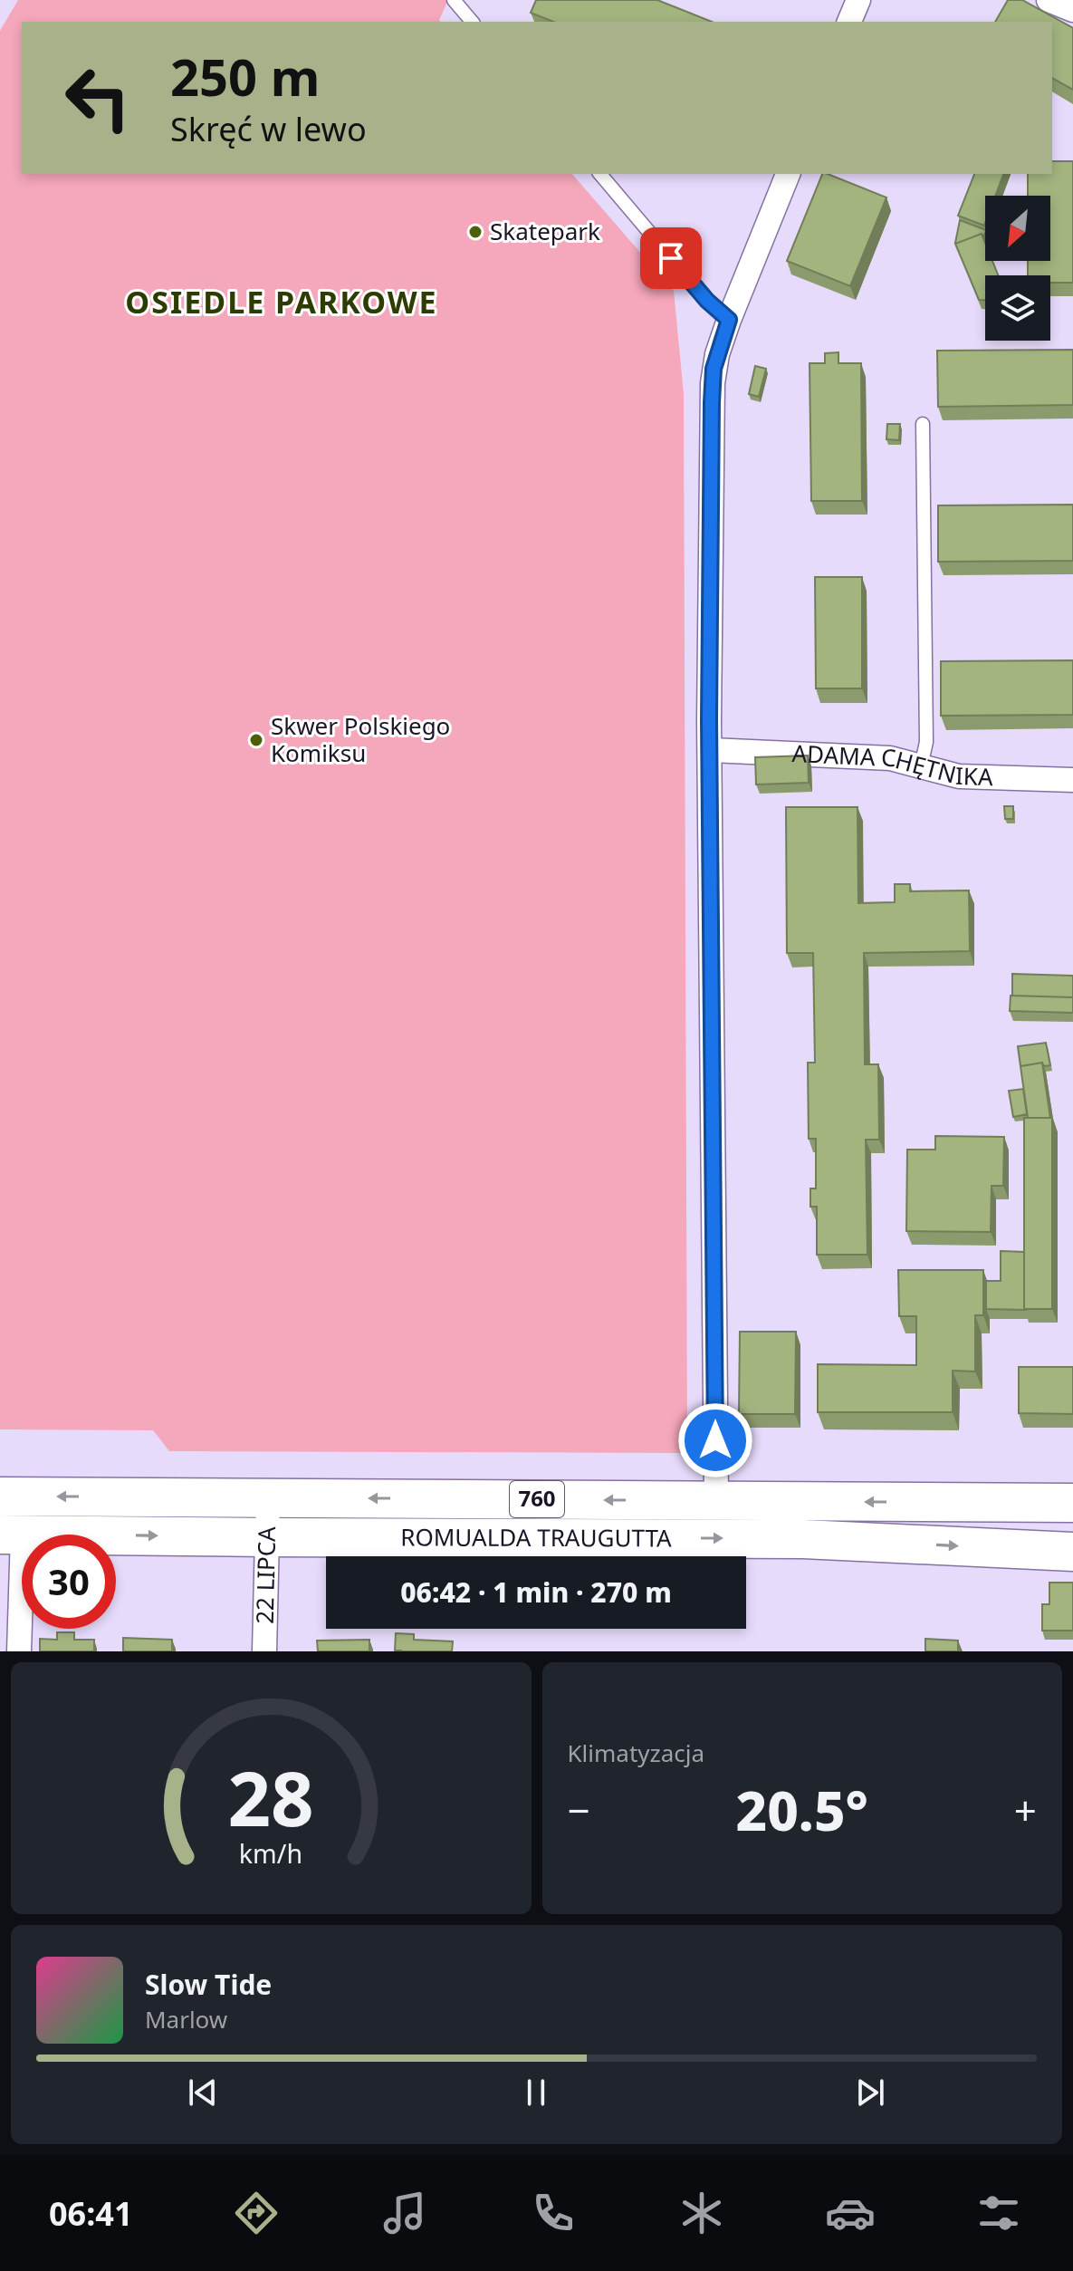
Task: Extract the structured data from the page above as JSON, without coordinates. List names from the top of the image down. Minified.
{"streets":{"main road":["760","ROMUALDA TRAUGUTTA"],"street":["ADAMA CHĘTNIKA","22 LIPCA"]},"crossings":[["ROMUALDA TRAUGUTTA","22 LIPCA"]],"districts":["OSIEDLE PARKOWE"],"places":["Skatepark","Skwer Polskiego Komiksu"],"north":"bottom left","page":{"turn":["250 m","Skręć w lewo"],"limit":"30","trip":"06:42 · 1 min · 270 m","tile":"Klimatyzacja","heat":["−","20.5°","+"],"song":["Slow Tide","Marlow"],"tabs":"06:41","gauge":["28","km/h"]}}
